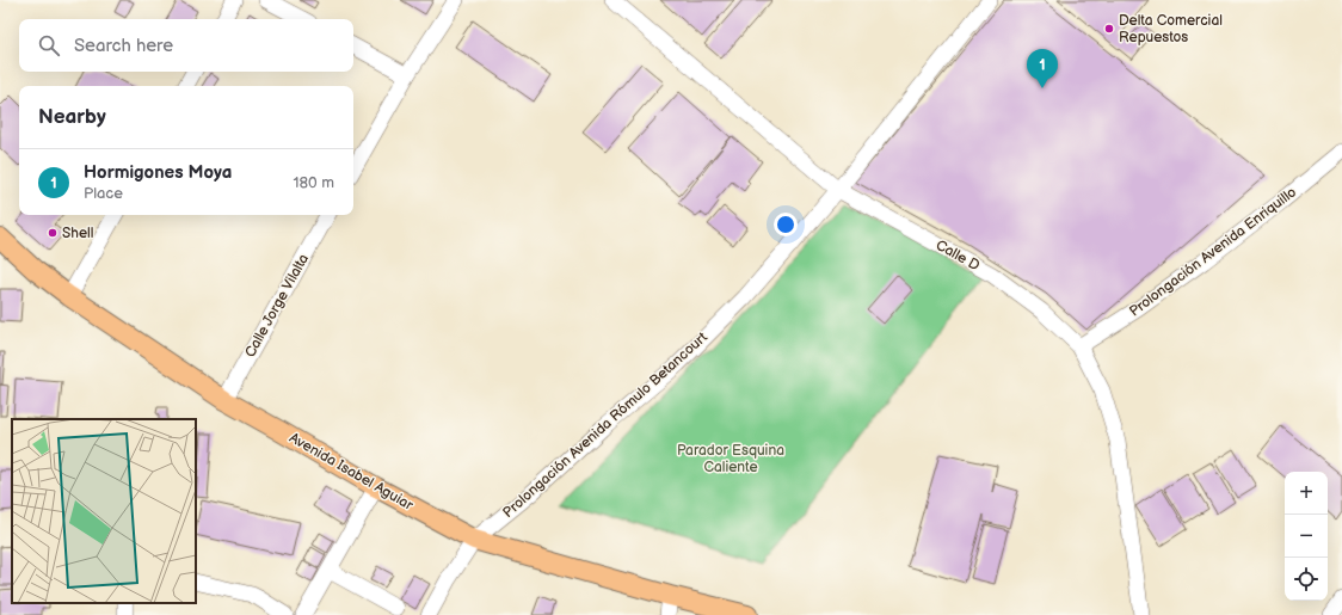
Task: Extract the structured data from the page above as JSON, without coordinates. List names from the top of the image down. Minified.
{"streets":{"main road":["Avenida Isabel Aguiar"],"street":["Prolongación Avenida Enriquillo","Calle D","Calle Jorge Vilalta","Prolongación Avenida Rómulo Betancourt"]},"crossings":[["Prolongación Avenida Enriquillo","Calle D"],["Calle D","Prolongación Avenida Rómulo Betancourt"],["Calle Jorge Vilalta","Avenida Isabel Aguiar"],["Prolongación Avenida Rómulo Betancourt","Avenida Isabel Aguiar"]],"parks":["Parador Esquina Caliente"],"places":["Delta Comercial Repuestos","Shell"],"page":{"search":"Search here","pins":"1","heading":"Nearby","list":[{"mark":"1","name":"Hormigones Moya","note":"Place","value":"180 m"}],"map_buttons":["+","−"]}}
